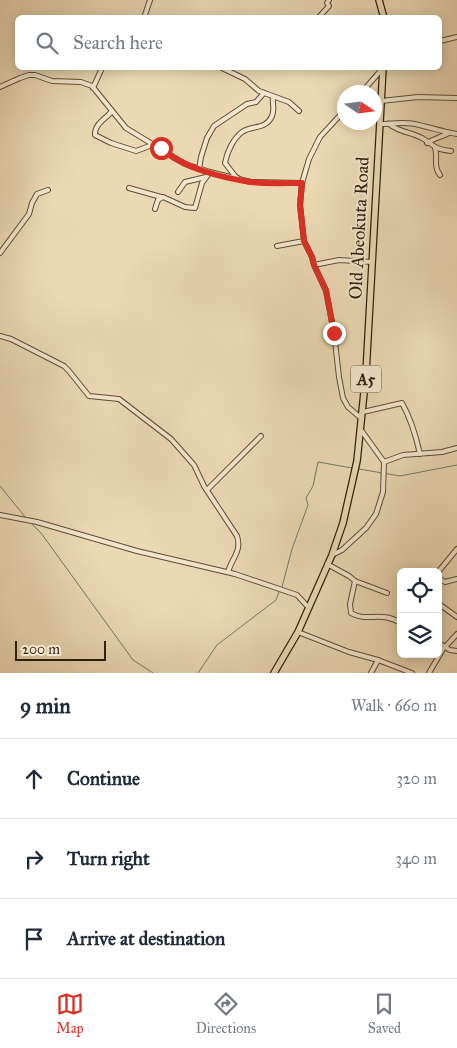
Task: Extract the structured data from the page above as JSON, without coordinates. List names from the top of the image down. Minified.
{"streets":{"highway":["Old Abeokuta Road","A5"]},"scale_bar":"200 m","north":"right","page":{"search":"Search here","scale":"200 m","heading":["9 min","Walk · 660 m"],"list":[["Continue","320 m"],["Turn right","340 m"],"Arrive at destination"],"nav":["Map","Directions","Saved"]}}
